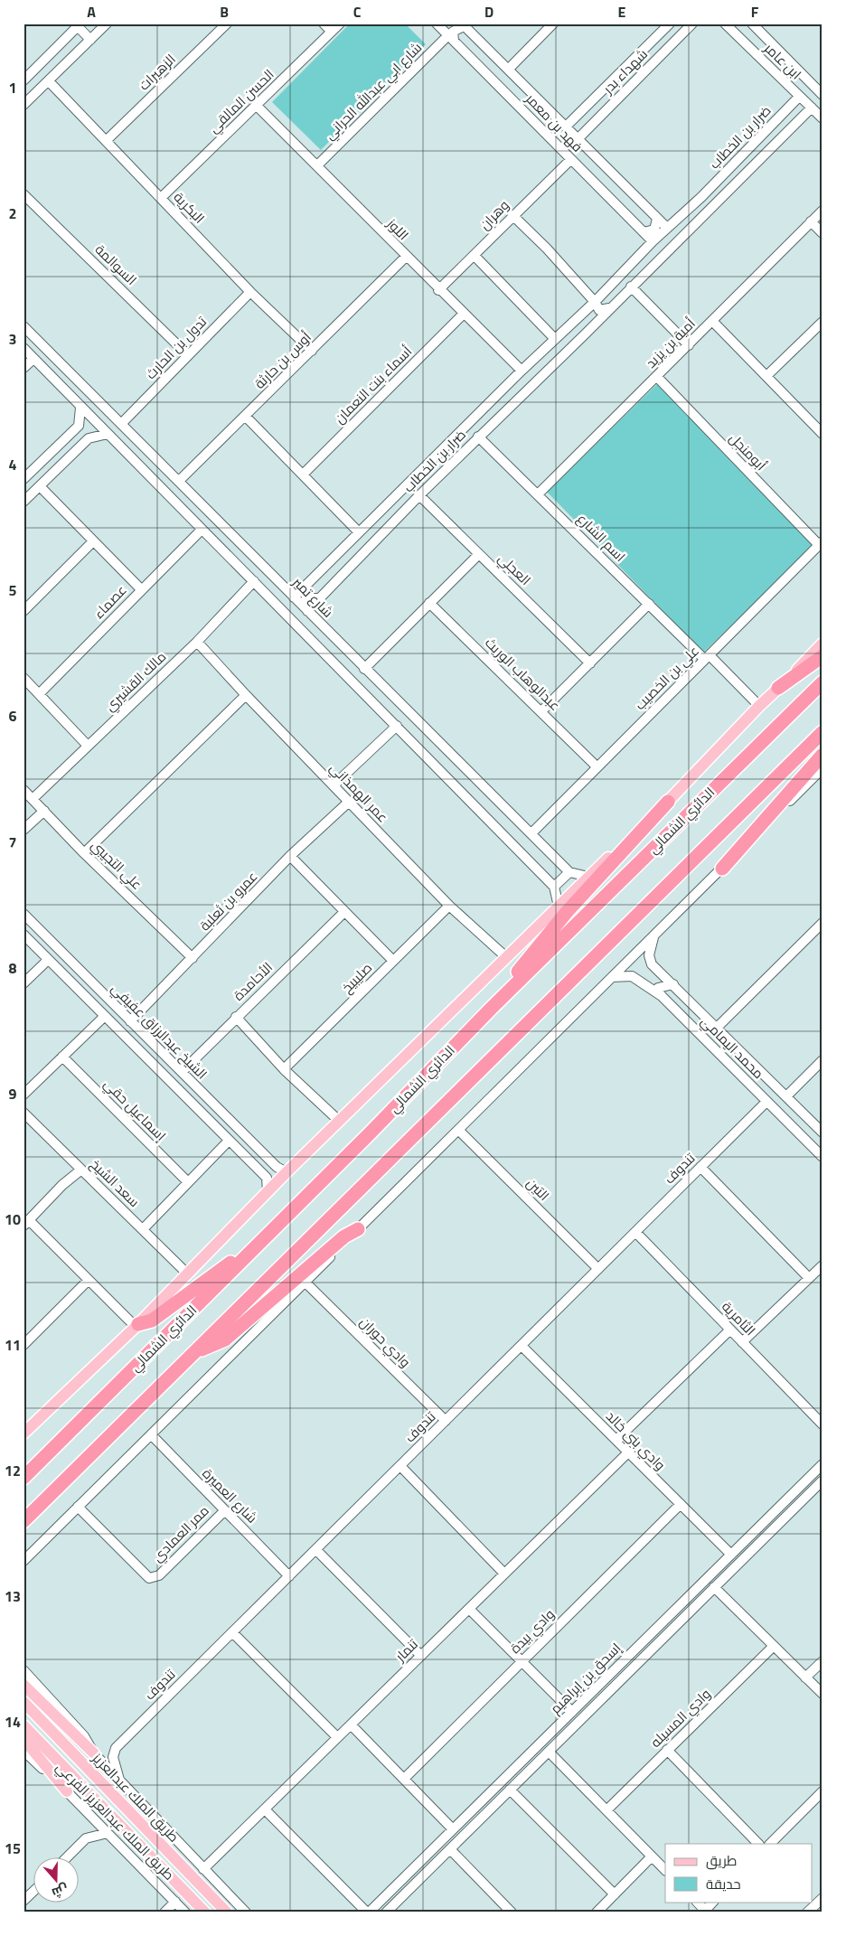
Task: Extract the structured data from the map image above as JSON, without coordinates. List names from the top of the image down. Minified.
{"streets":{"highway":["الدائري الشمالي"],"main road":["طريق الملك عبدالعزيز"],"street":["ابن عامر","شهداء بدر","الزهيرات","شارع ابي عبدالله الحراني","الحسن المالقي","فهد بن معمر","ضرار بن الخطاب","البكرية","وهران","اللوز","السوالمة","أمية بن يزيد","تدول بن الحارث","أوس بن حارثة","أسماء بنت النعمان","أبومنجل","اسم الشارع","العجلي","شارع تمير","عصماء","عبدالوهاب الوريث","علي بن الخصيب","مالك القشيري","عمر الهمذاني","علي التجيبي","عمرو بن ثعلبة","صليبيخ","الأحامدة","الشيخ عبدالرزاق عفيفي","محمد اليمامي","إسماعيل حقي","تندوف","سعد الشيخ","التين","الثامرية","وادي حوران","وادي بني خالد","شارع العميرة","ممر العمادي","وادي بيدة","تنمار","إسحق بن إبراهيم","وادي المسيله","طريق الملك عبدالعزيز الفرعي"]},"crossings":[["ابن عامر","ضرار بن الخطاب"],["شهداء بدر","فهد بن معمر"],["الزهيرات","البكرية"],["شارع ابي عبدالله الحراني","فهد بن معمر"],["شارع ابي عبدالله الحراني","اللوز"],["الحسن المالقي","البكرية"],["الحسن المالقي","اللوز"],["فهد بن معمر","ضرار بن الخطاب"],["فهد بن معمر","وهران"],["ضرار بن الخطاب","اللوز"],["ضرار بن الخطاب","اسم الشارع"],["ضرار بن الخطاب","العجلي"],["ضرار بن الخطاب","شارع تمير"],["البكرية","تدول بن الحارث"],["البكرية","أوس بن حارثة"],["وهران","اللوز"],["اللوز","أوس بن حارثة"],["اللوز","أسماء بنت النعمان"],["السوالمة","تدول بن الحارث"],["أمية بن يزيد","أبومنجل"],["أمية بن يزيد","اسم الشارع"],["تدول بن الحارث","شارع تمير"],["أوس بن حارثة","شارع تمير"],["أبومنجل","علي بن الخصيب"],["اسم الشارع","علي بن الخصيب"],["اسم الشارع","الدائري الشمالي"],["شارع تمير","علي بن الخصيب"],["عبدالوهاب الوريث","علي بن الخصيب"],["مالك القشيري","عمر الهمذاني"],["مالك القشيري","علي التجيبي"],["عمر الهمذاني","الدائري الشمالي"],["عمر الهمذاني","عمرو بن ثعلبة"],["عمر الهمذاني","صليبيخ"],["الدائري الشمالي","الشيخ عبدالرزاق عفيفي"],["الدائري الشمالي","سعد الشيخ"],["علي التجيبي","عمرو بن ثعلبة"],["عمرو بن ثعلبة","الشيخ عبدالرزاق عفيفي"],["الأحامدة","الشيخ عبدالرزاق عفيفي"],["محمد اليمامي","تندوف"],["تندوف","التين"],["تندوف","الثامرية"],["تندوف","وادي حوران"],["تندوف","وادي بني خالد"],["تندوف","شارع العميرة"],["وادي بني خالد","وادي بيدة"],["وادي بني خالد","تنمار"],["وادي بني خالد","إسحق بن إبراهيم"],["شارع العميرة","ممر العمادي"]],"legend":["طريق","حديقة"],"north":"bottom","grid":{"columns":["A","B","C","D","E","F"],"rows":["1","2","3","4","5","6","7","8","9","10","11","12","13","14","15"]}}
